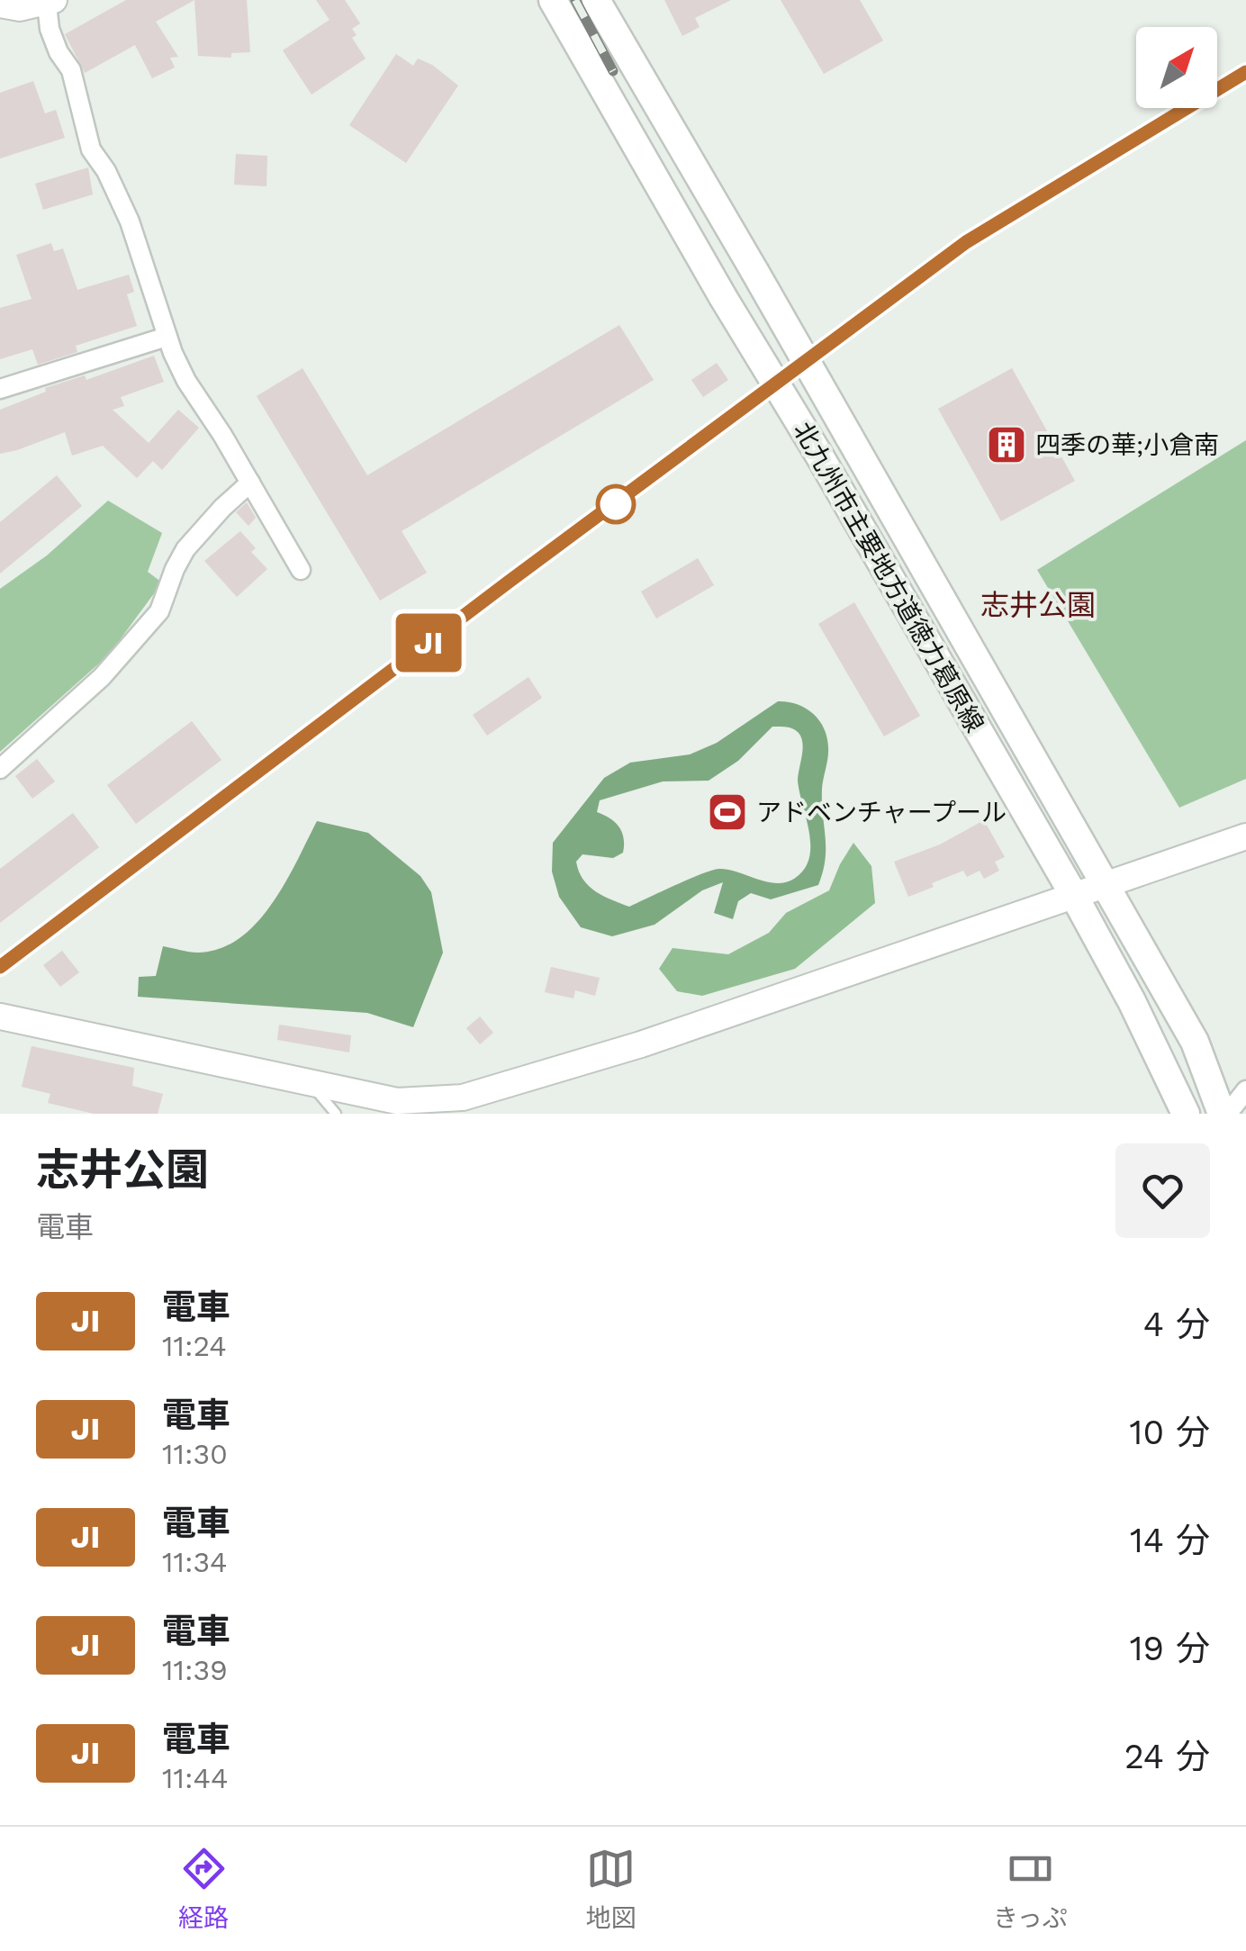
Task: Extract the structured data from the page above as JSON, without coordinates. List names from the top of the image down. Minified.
{"streets":{"main road":["北九州市主要地方道徳力葛原線"]},"districts":["志井公園"],"places":{"building":["四季の華;小倉南"],"sports":["アドベンチャープール"]},"north":"top right","page":{"on_map":"JI","heading":["志井公園","電車"],"list":[{"mark":"JI","name":"電車","note":"11:24","value":"4 分"},{"mark":"JI","name":"電車","note":"11:30","value":"10 分"},{"mark":"JI","name":"電車","note":"11:34","value":"14 分"},{"mark":"JI","name":"電車","note":"11:39","value":"19 分"},{"mark":"JI","name":"電車","note":"11:44","value":"24 分"}],"tabs":["経路","地図","きっぷ"]}}
